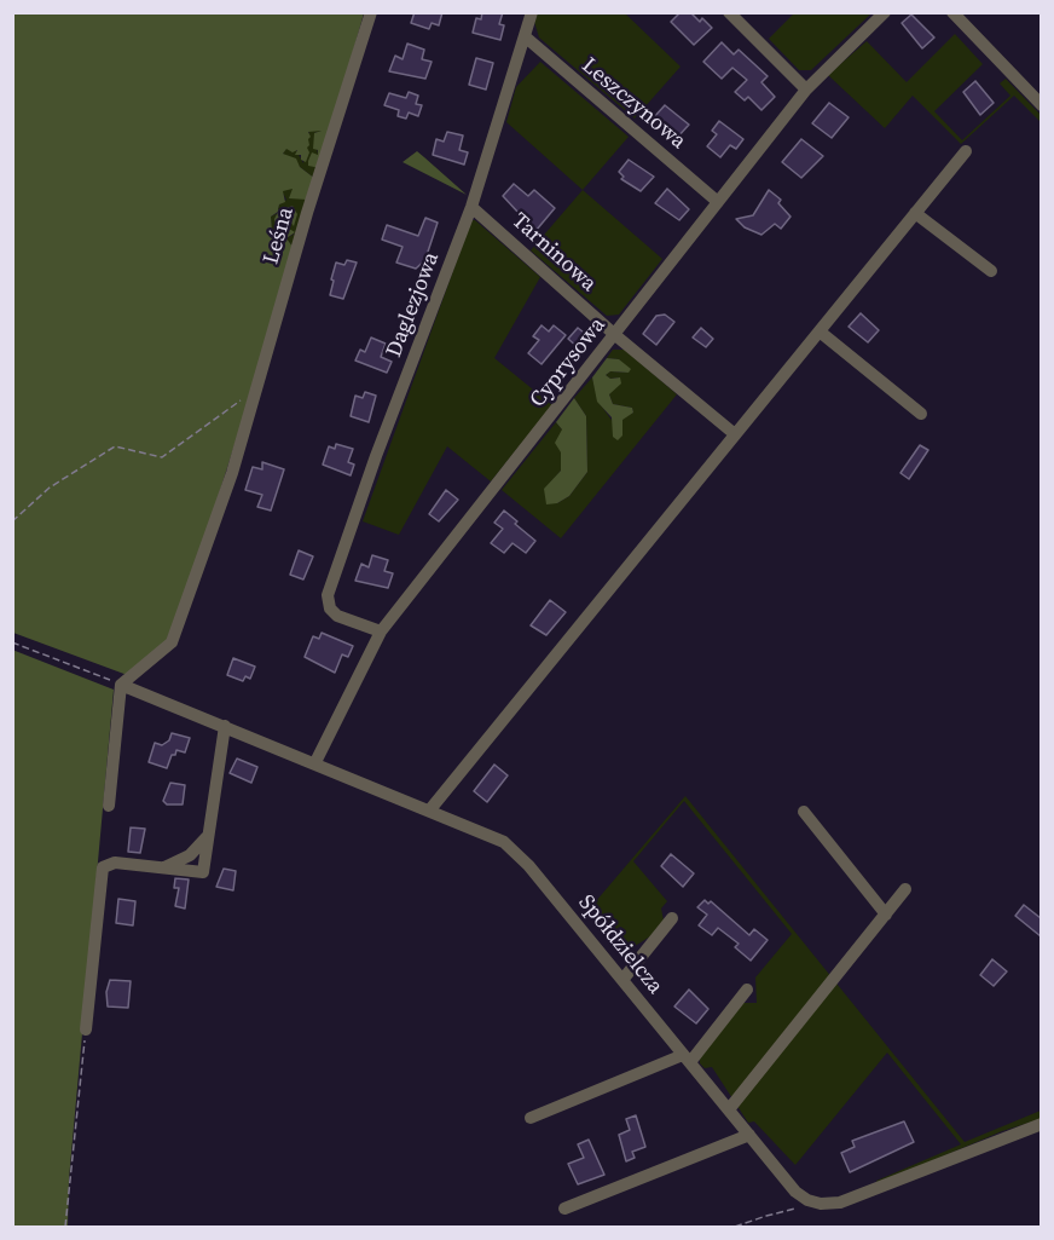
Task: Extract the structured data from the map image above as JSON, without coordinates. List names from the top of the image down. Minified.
{"streets":{"street":["Leszczynowa","Leśna","Tarninowa","Daglezjowa","Cyprysowa","Spółdzielcza"]},"crossings":[["Leszczynowa","Daglezjowa"],["Leszczynowa","Cyprysowa"],["Leśna","Spółdzielcza"],["Tarninowa","Daglezjowa"],["Tarninowa","Cyprysowa"],["Daglezjowa","Cyprysowa"],["Cyprysowa","Spółdzielcza"]]}
